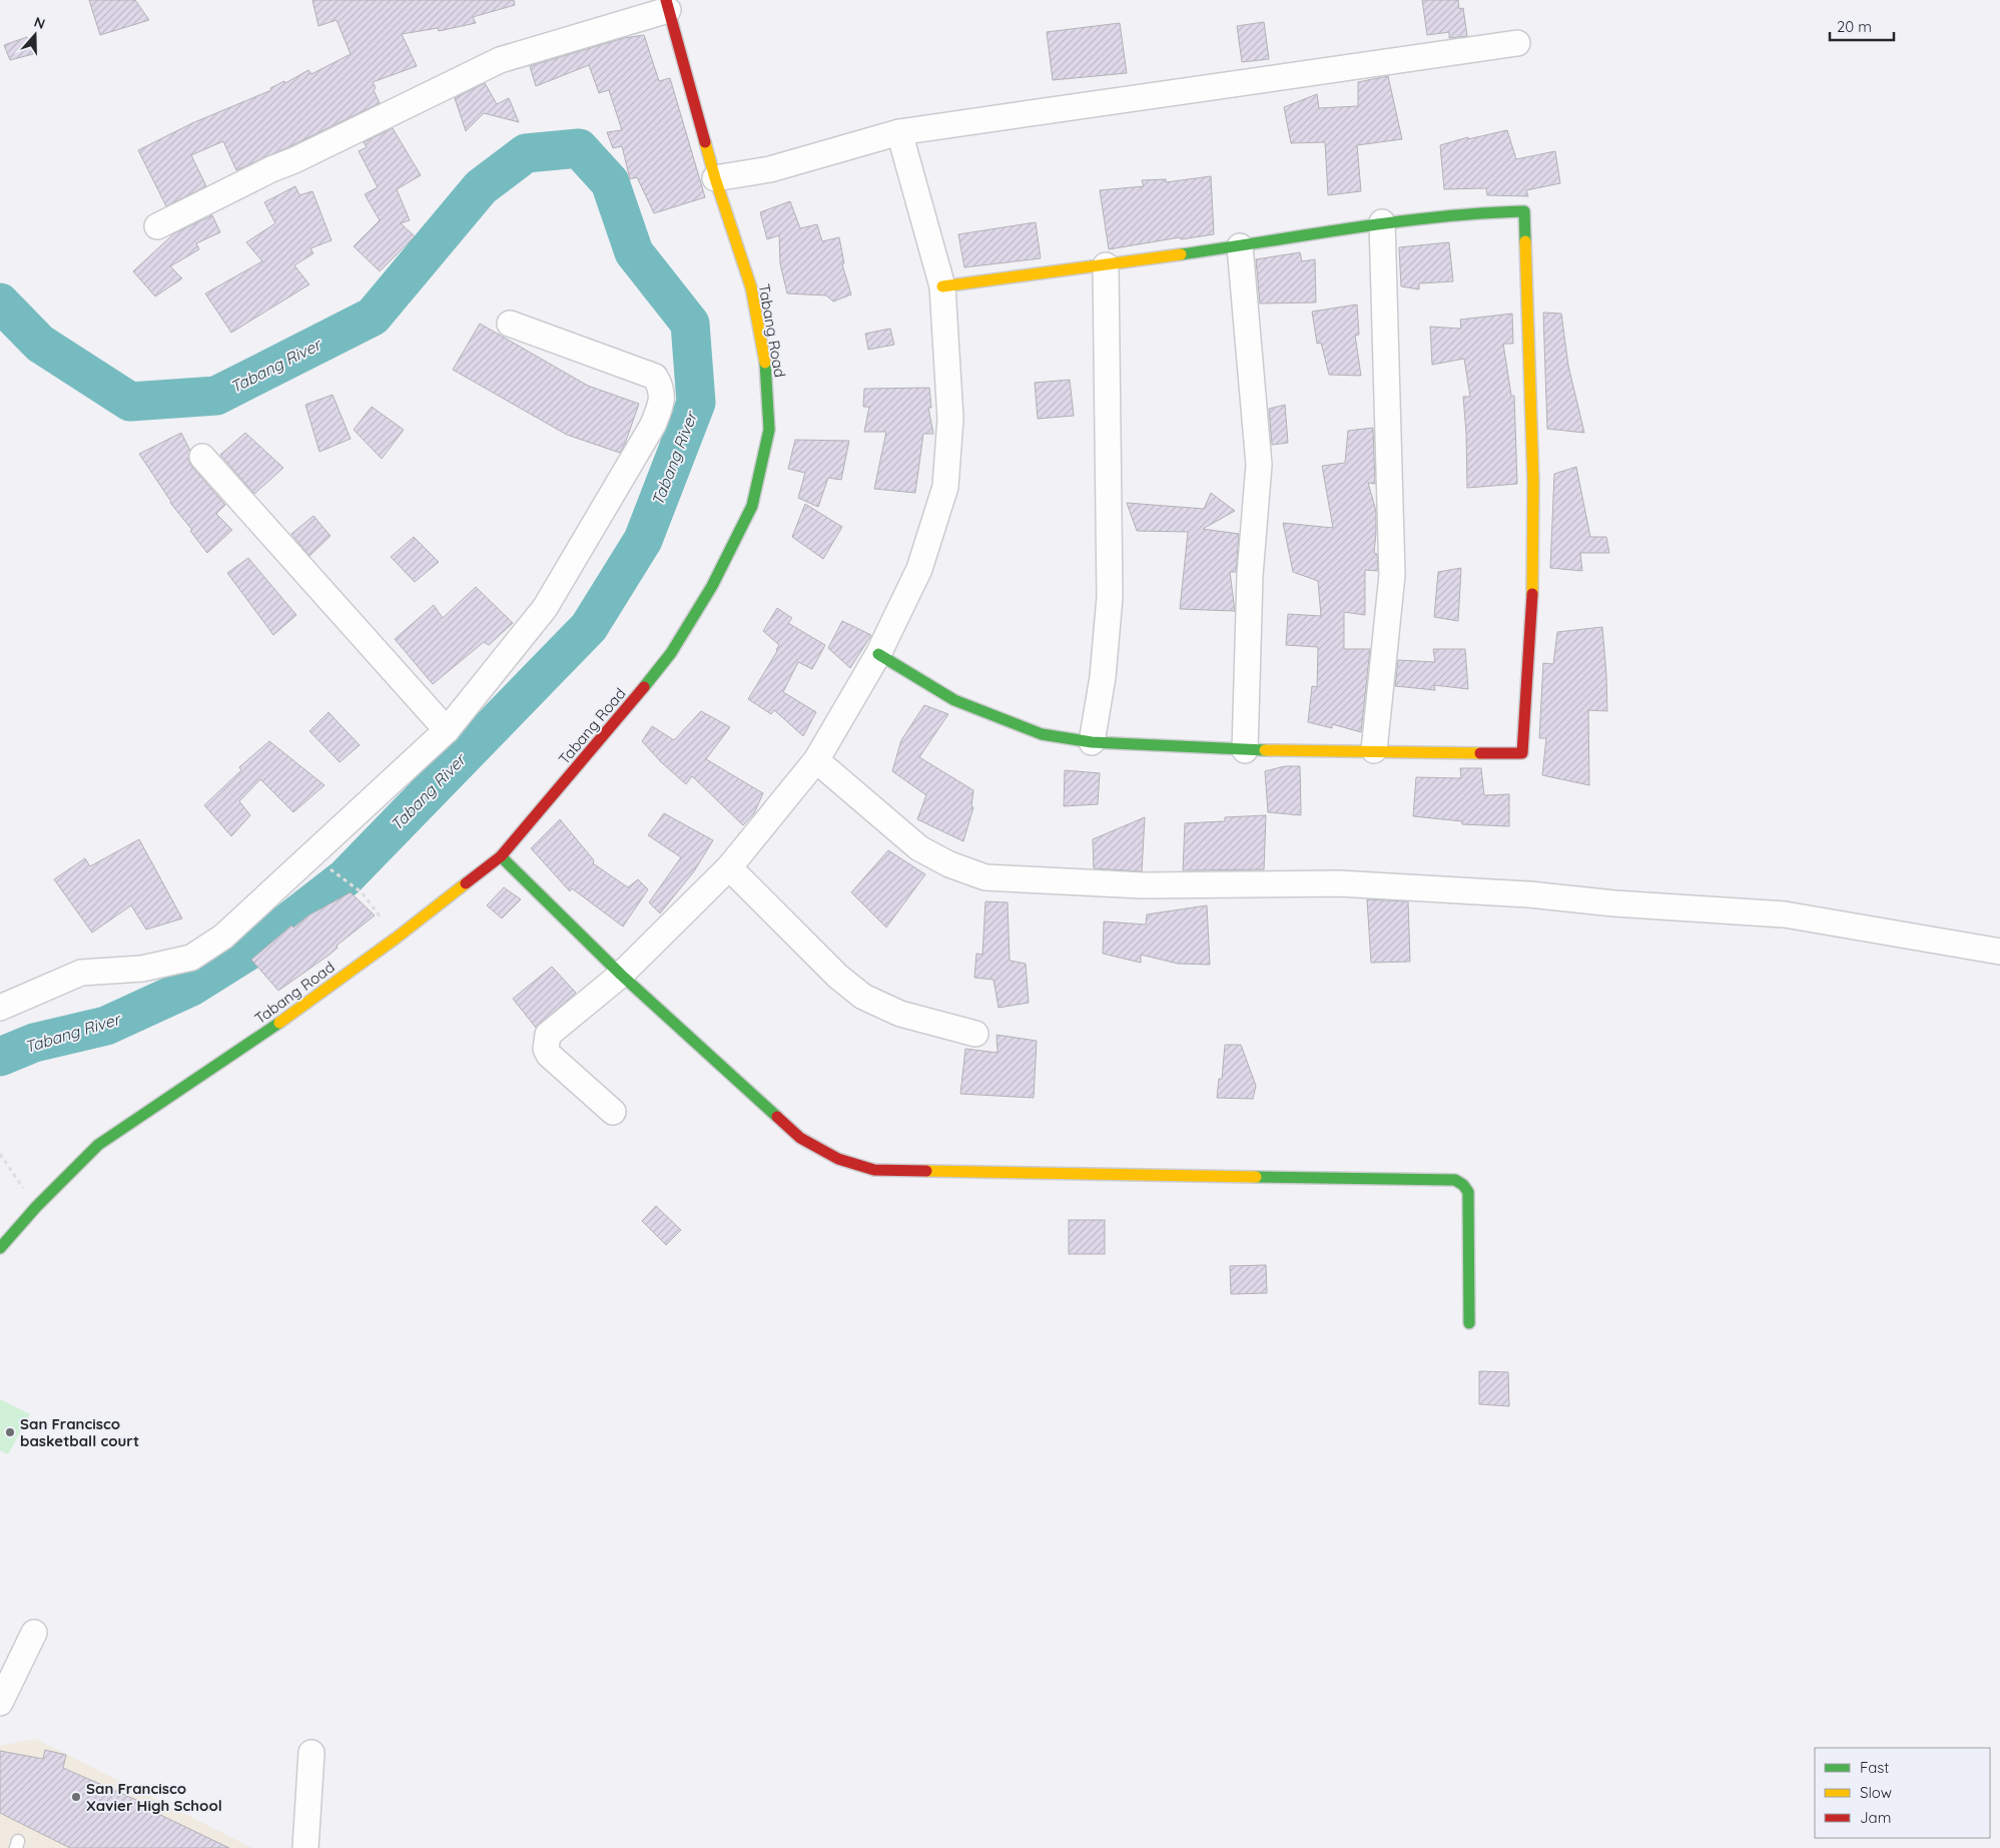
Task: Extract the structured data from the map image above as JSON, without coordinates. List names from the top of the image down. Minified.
{"streets":{"street":["Tabang Road"]},"water":["Tabang River"],"places":["San Francisco basketball court","San Francisco Xavier High School"],"legend":["Fast","Slow","Jam"],"scale_bar":"20 m","north":"top"}
